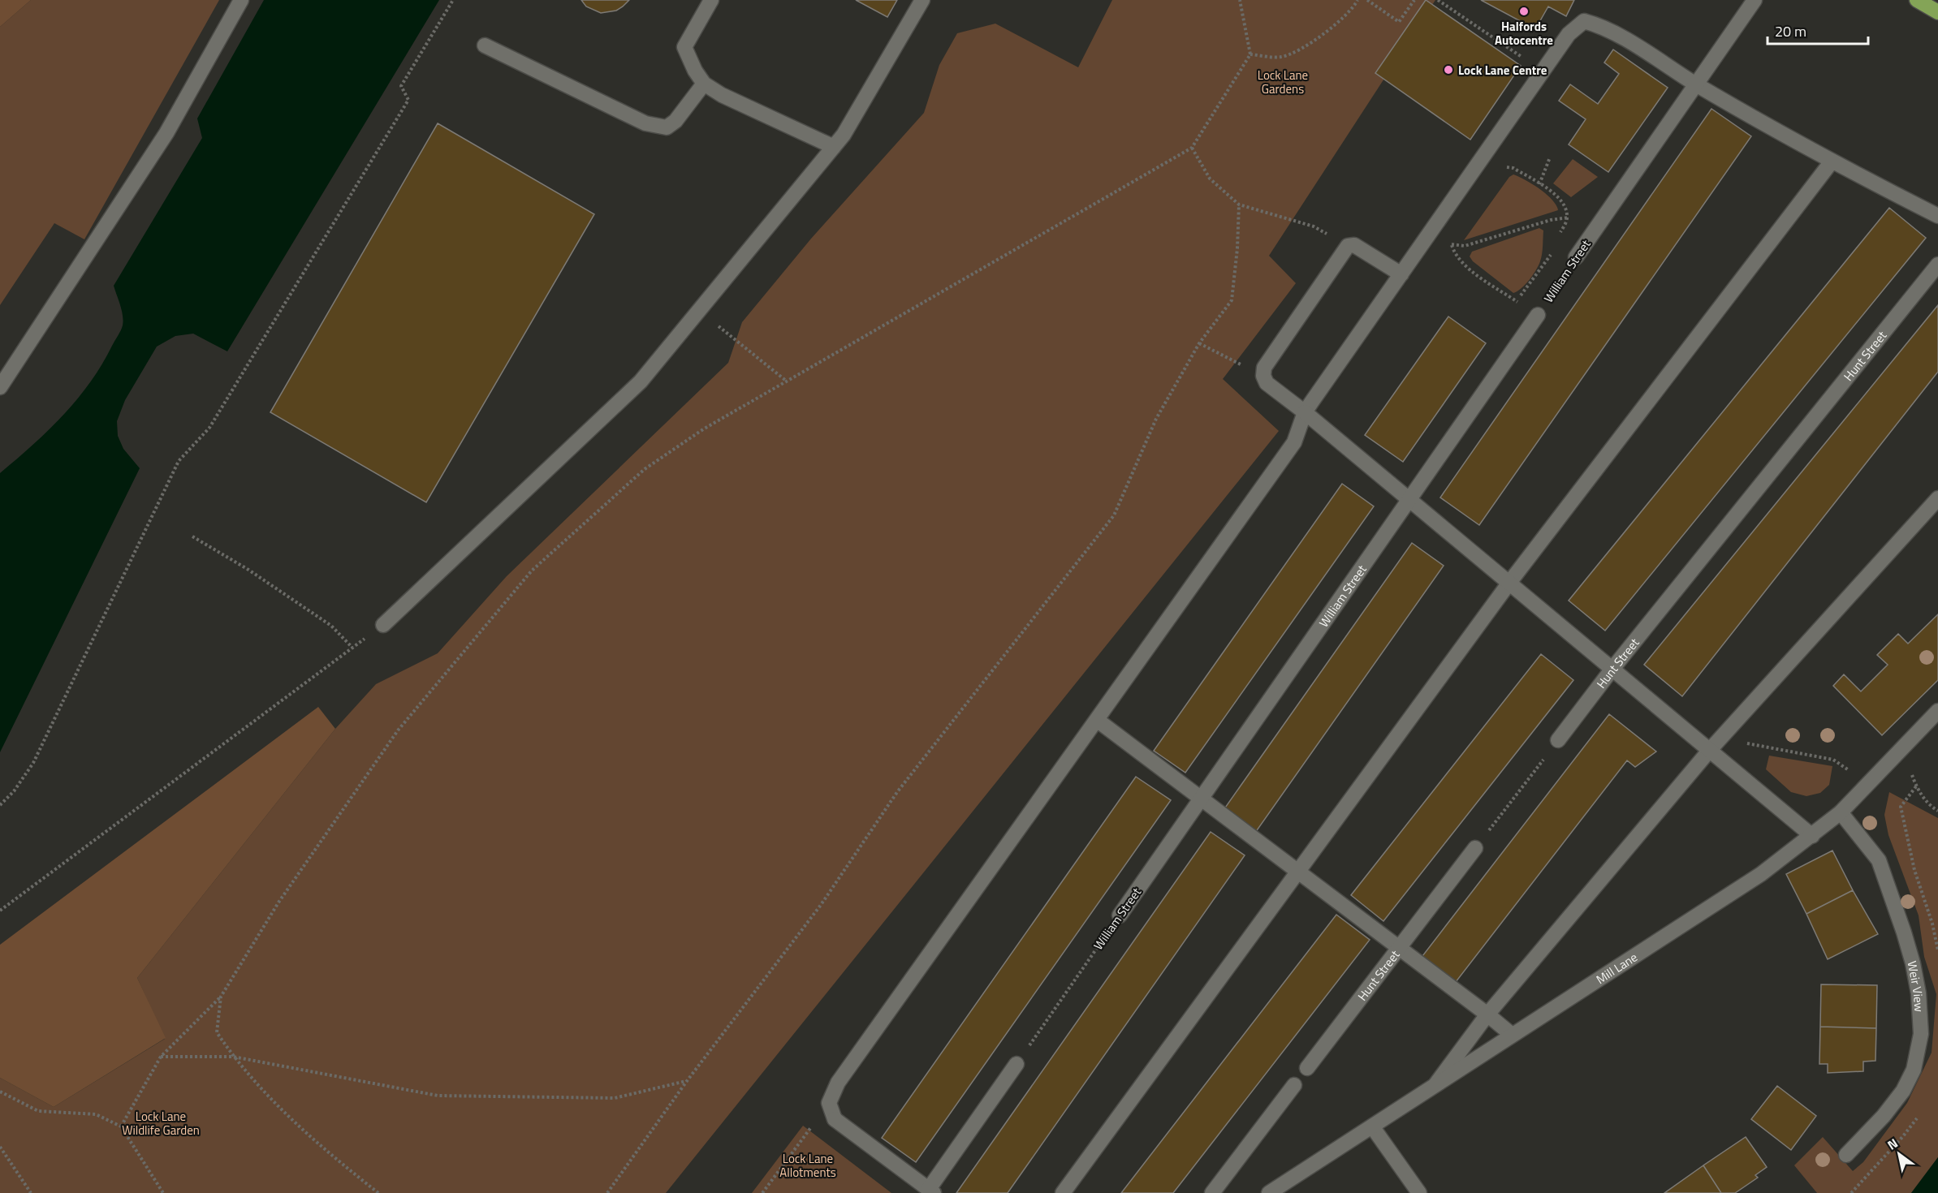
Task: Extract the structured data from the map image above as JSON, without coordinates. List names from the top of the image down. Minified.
{"streets":{"street":["William Street","Hunt Street","Mill Lane","Weir View"]},"crossings":[["Mill Lane","Weir View"]],"parks":["Lock Lane Gardens","Lock Lane Wildlife Garden","Lock Lane Allotments"],"places":["Halfords Autocentre","Lock Lane Centre"],"scale_bar":"20 m","north":"top left"}
